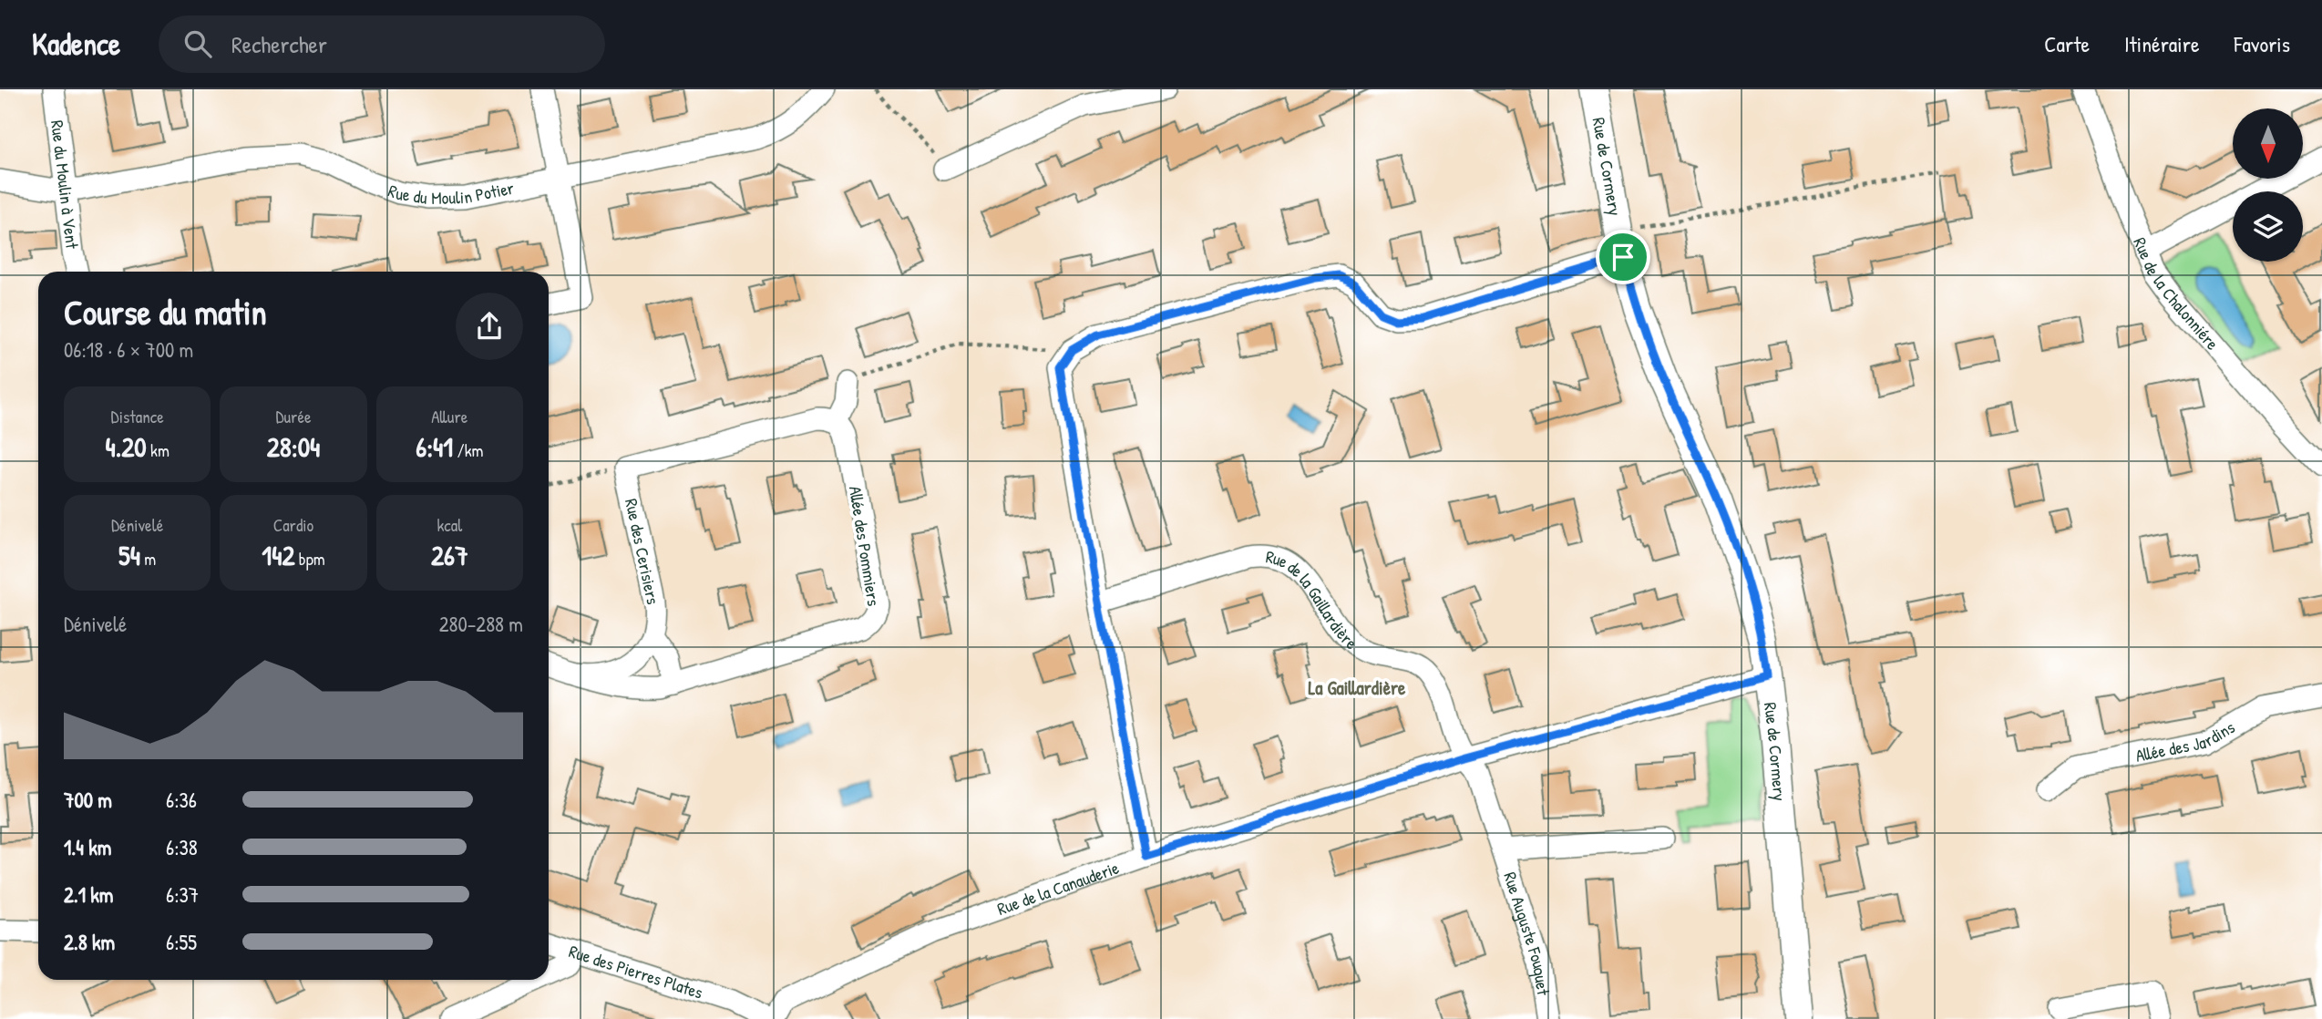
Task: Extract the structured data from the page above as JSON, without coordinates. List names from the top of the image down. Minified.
{"streets":{"main road":["Rue de Cormery"],"street":["Rue du Moulin à Vent","Rue du Moulin Potier","Rue de la Chalonniére","Allée des Pommiers","Rue des Cerisiers","Rue de la Gaillardière","Allée des Jardins","Rue de la Canauderie","Rue Auguste Fouquet","Rue des Pierres Plates"]},"crossings":[["Rue de Cormery","Rue de la Canauderie"],["Rue du Moulin à Vent","Rue du Moulin Potier"],["Allée des Pommiers","Rue des Cerisiers"],["Rue de la Gaillardière","Rue de la Canauderie"],["Rue de la Gaillardière","Rue Auguste Fouquet"],["Rue de la Canauderie","Rue Auguste Fouquet"],["Rue de la Canauderie","Rue des Pierres Plates"]],"districts":["La Gaillardière"],"north":"bottom","page":{"header":"Kadence","search":"Rechercher","nav":["Carte","Itinéraire","Favoris"],"heading":["Course du matin","06:18 · 6 × 700 m"],"stats":[["Distance","4.20 km"],["Durée","28:04"],["Allure","6:41 /km"],["Dénivelé","54 m"],["Cardio","142 bpm"],["kcal","267"]],"chart":["Dénivelé","280–288 m"],"list":[{"name":"700 m","note":"6:36"},{"name":"1.4 km","note":"6:38"},{"name":"2.1 km","note":"6:37"},{"name":"2.8 km","note":"6:55"}]}}
